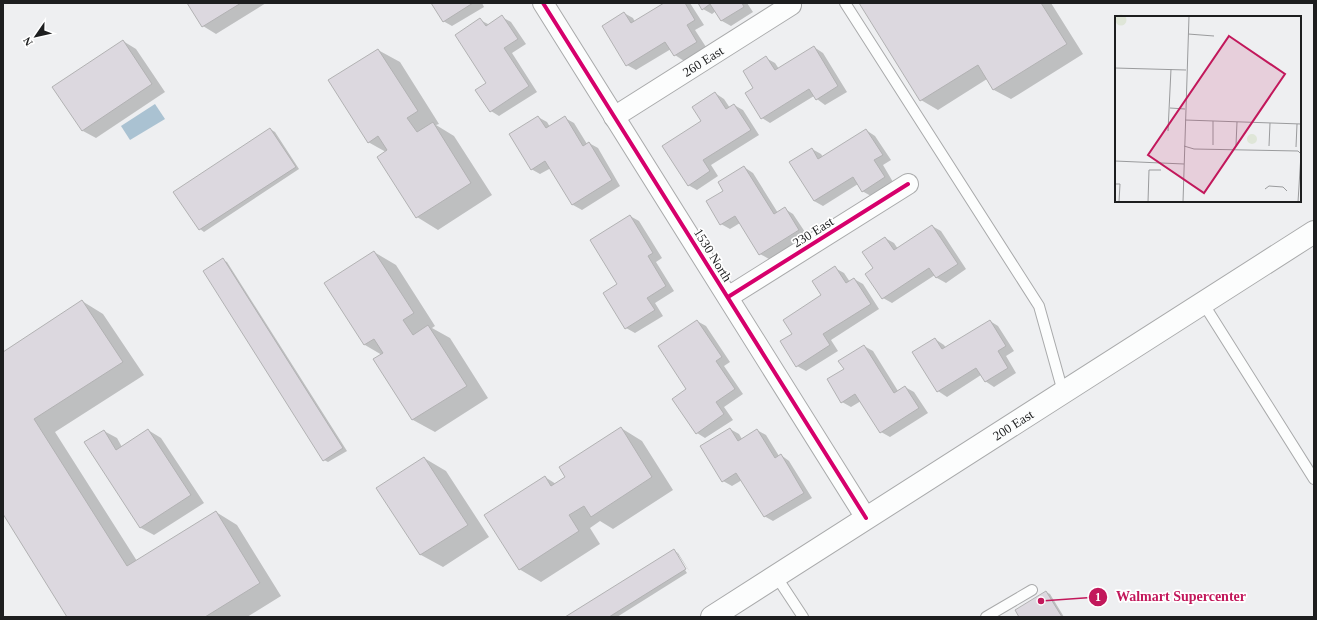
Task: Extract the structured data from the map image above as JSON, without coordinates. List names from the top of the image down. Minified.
{"streets":{"main road":["200 East"],"street":["260 East","230 East","1530 North"]},"crossings":[["260 East","1530 North"],["230 East","1530 North"],["1530 North","200 East"]],"places":["Walmart Supercenter"],"north":"bottom left"}
